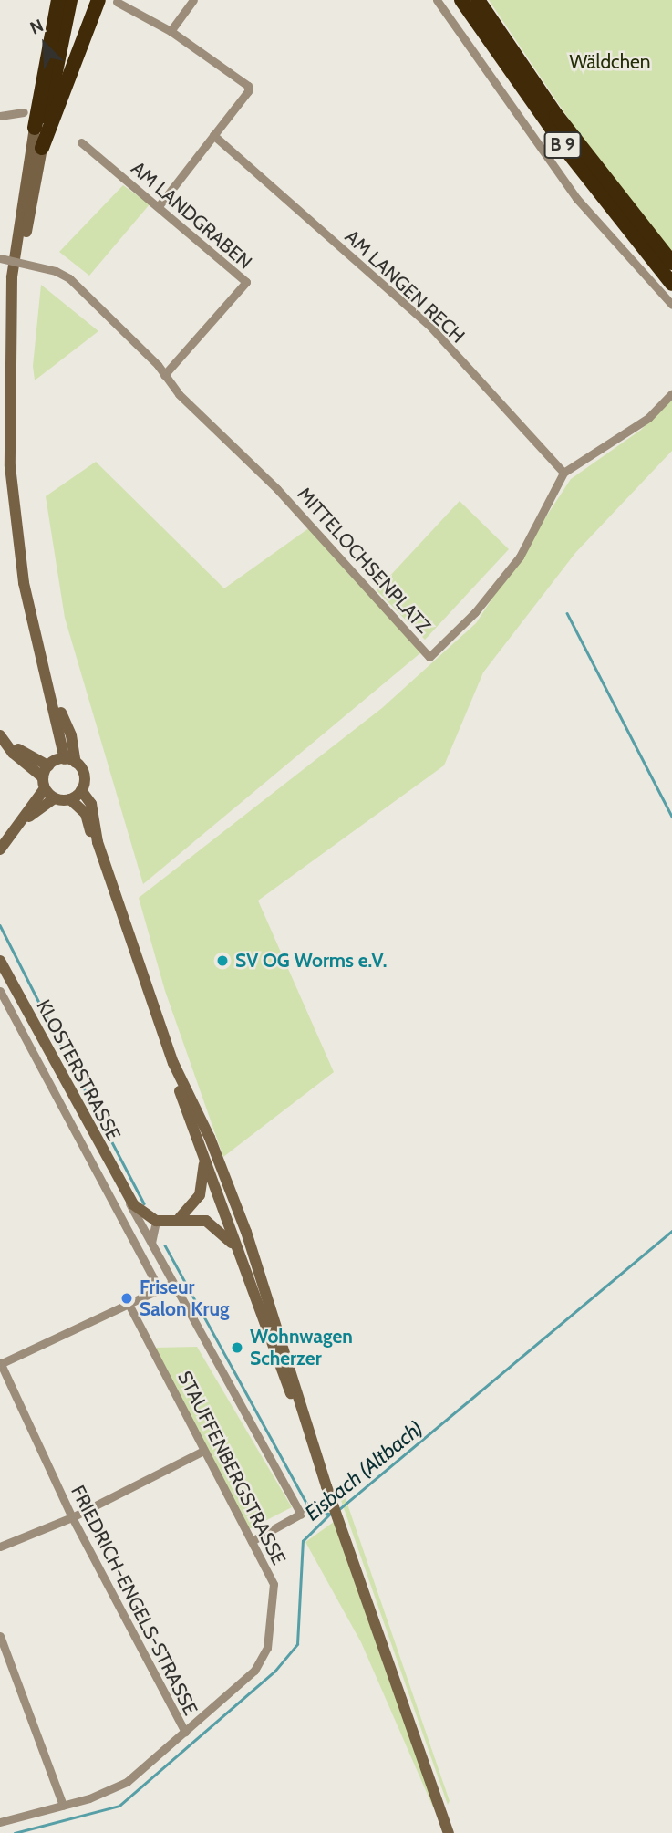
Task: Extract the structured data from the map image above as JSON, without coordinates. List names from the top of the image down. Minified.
{"streets":{"highway":["B 9"],"main road":["KLOSTERSTRASSE"],"street":["AM LANDGRABEN","AM LANGEN RECH","MITTELOCHSENPLATZ","STAUFFENBERGSTRASSE","FRIEDRICH-ENGELS-STRASSE"]},"crossings":[["AM LANDGRABEN","MITTELOCHSENPLATZ"],["AM LANGEN RECH","MITTELOCHSENPLATZ"],["KLOSTERSTRASSE","STAUFFENBERGSTRASSE"],["STAUFFENBERGSTRASSE","FRIEDRICH-ENGELS-STRASSE"]],"water":["Eisbach (Altbach)"],"parks":["Wäldchen"],"places":["SV OG Worms e.V.","Friseur Salon Krug","Wohnwagen Scherzer"],"north":"top left"}
